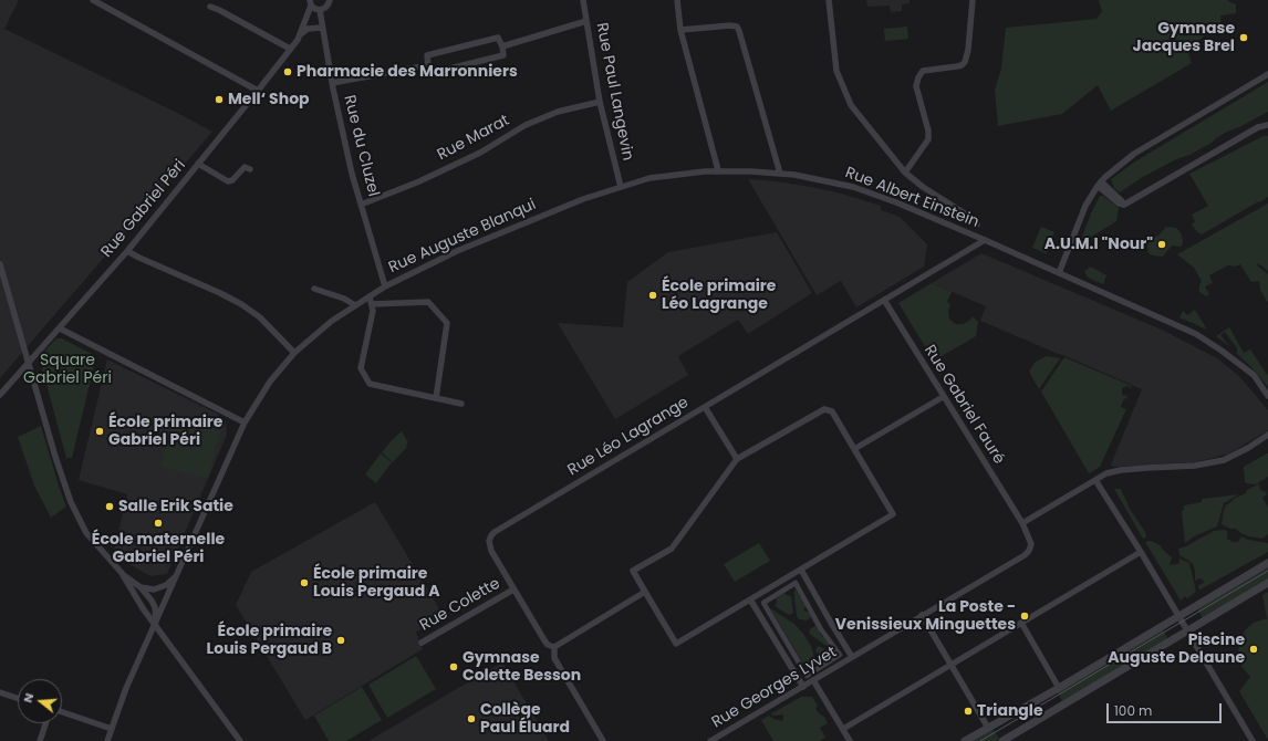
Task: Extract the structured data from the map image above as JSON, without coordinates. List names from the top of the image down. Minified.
{"streets":{"street":["Rue Paul Langevin","Rue Marat","Rue du Cluzel","Rue Albert Einstein","Rue Gabriel Péri","Rue Auguste Blanqui","Rue Gabriel Fauré","Rue Léo Lagrange","Rue Colette","Rue Georges Lyvet"]},"crossings":[["Rue Paul Langevin","Rue Marat"],["Rue Paul Langevin","Rue Albert Einstein"],["Rue Paul Langevin","Rue Auguste Blanqui"],["Rue Marat","Rue du Cluzel"],["Rue du Cluzel","Rue Auguste Blanqui"],["Rue Albert Einstein","Rue Auguste Blanqui"],["Rue Albert Einstein","Rue Léo Lagrange"],["Rue Gabriel Fauré","Rue Léo Lagrange"],["Rue Gabriel Fauré","Rue Georges Lyvet"],["Rue Léo Lagrange","Rue Colette"]],"parks":["Square Gabriel Péri"],"places":["Gymnase Jacques Brel","Pharmacie des Marronniers","Mell‘ Shop","A.U.M.I \"Nour\"","École primaire Léo Lagrange","École primaire Gabriel Péri","Salle Erik Satie","École maternelle Gabriel Péri","École primaire Louis Pergaud A","La Poste - Venissieux Minguettes","École primaire Louis Pergaud B","Piscine Auguste Delaune","Gymnase Colette Besson","Triangle","Collège Paul Éluard"],"scale_bar":"100 m","north":"left"}
